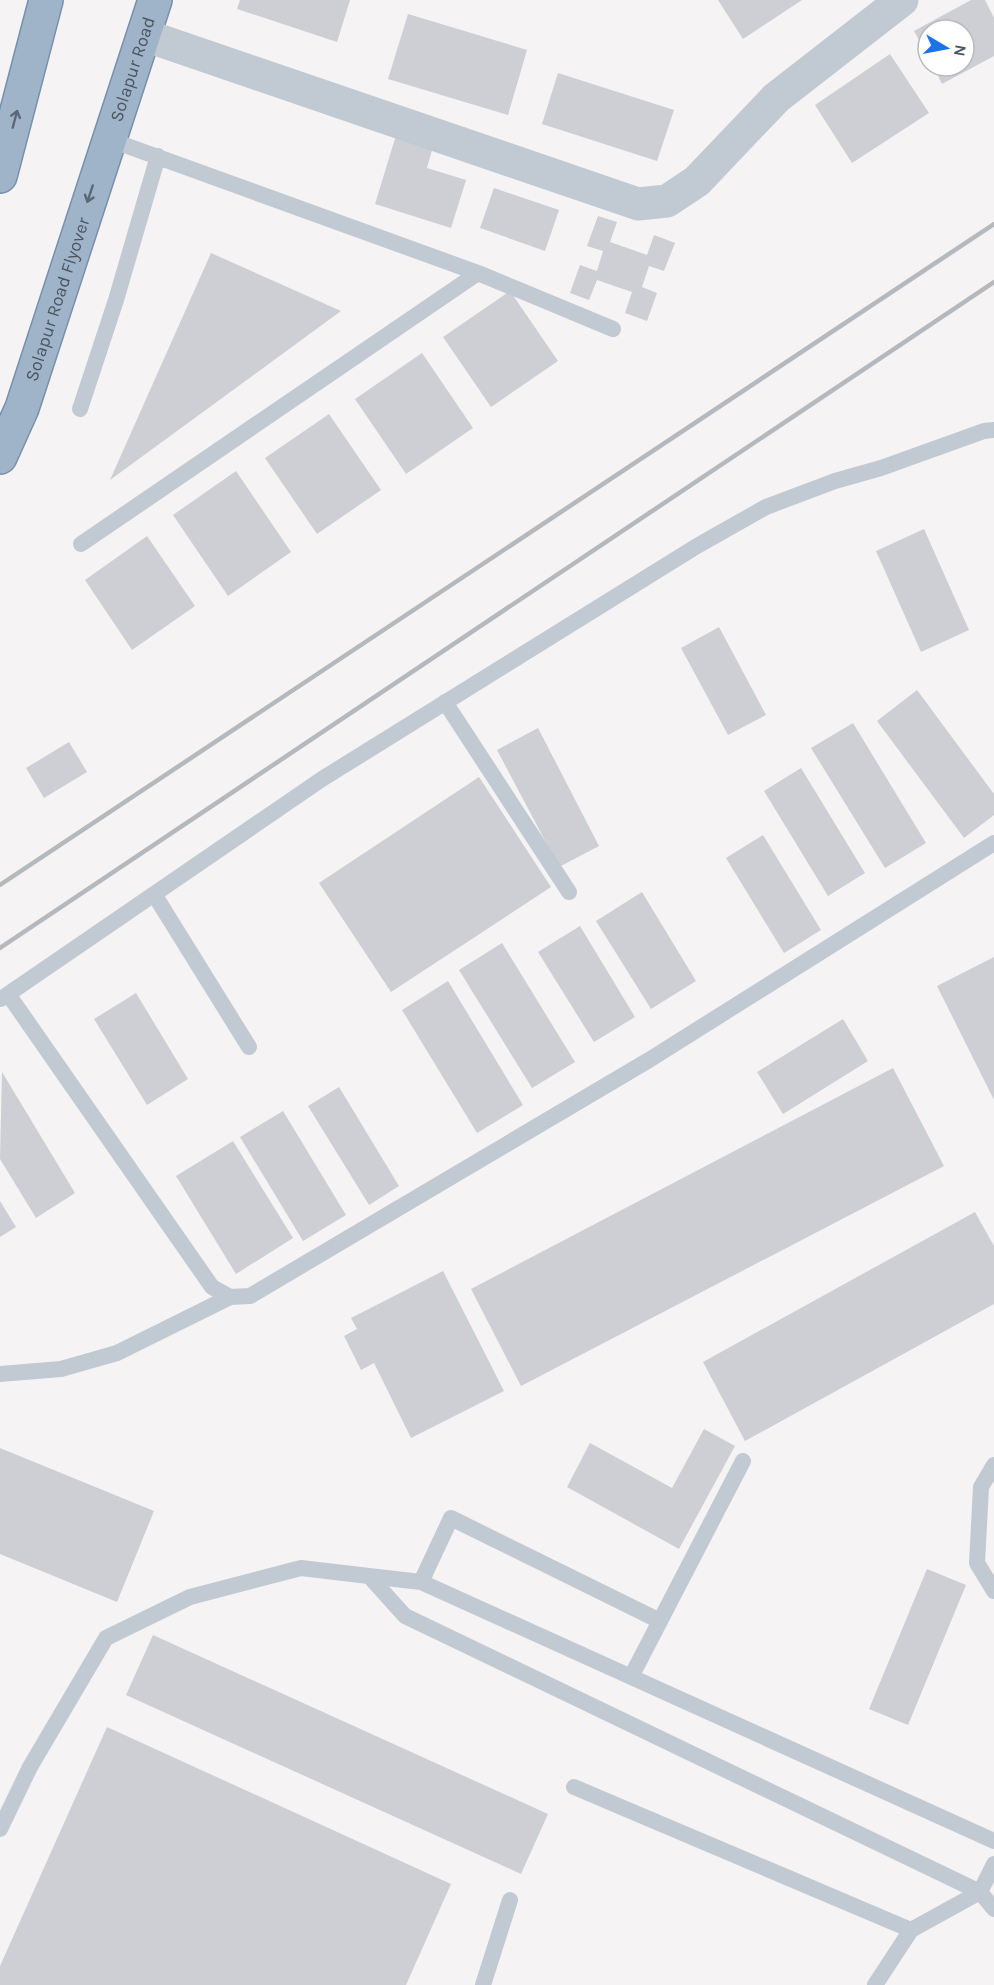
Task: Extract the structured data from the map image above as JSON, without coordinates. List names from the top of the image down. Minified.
{"streets":{"highway":["Solapur Road","Solapur Road Flyover"]},"crossings":[["Solapur Road","Solapur Road Flyover"]],"one_way":["Solapur Road Flyover"],"north":"right"}
